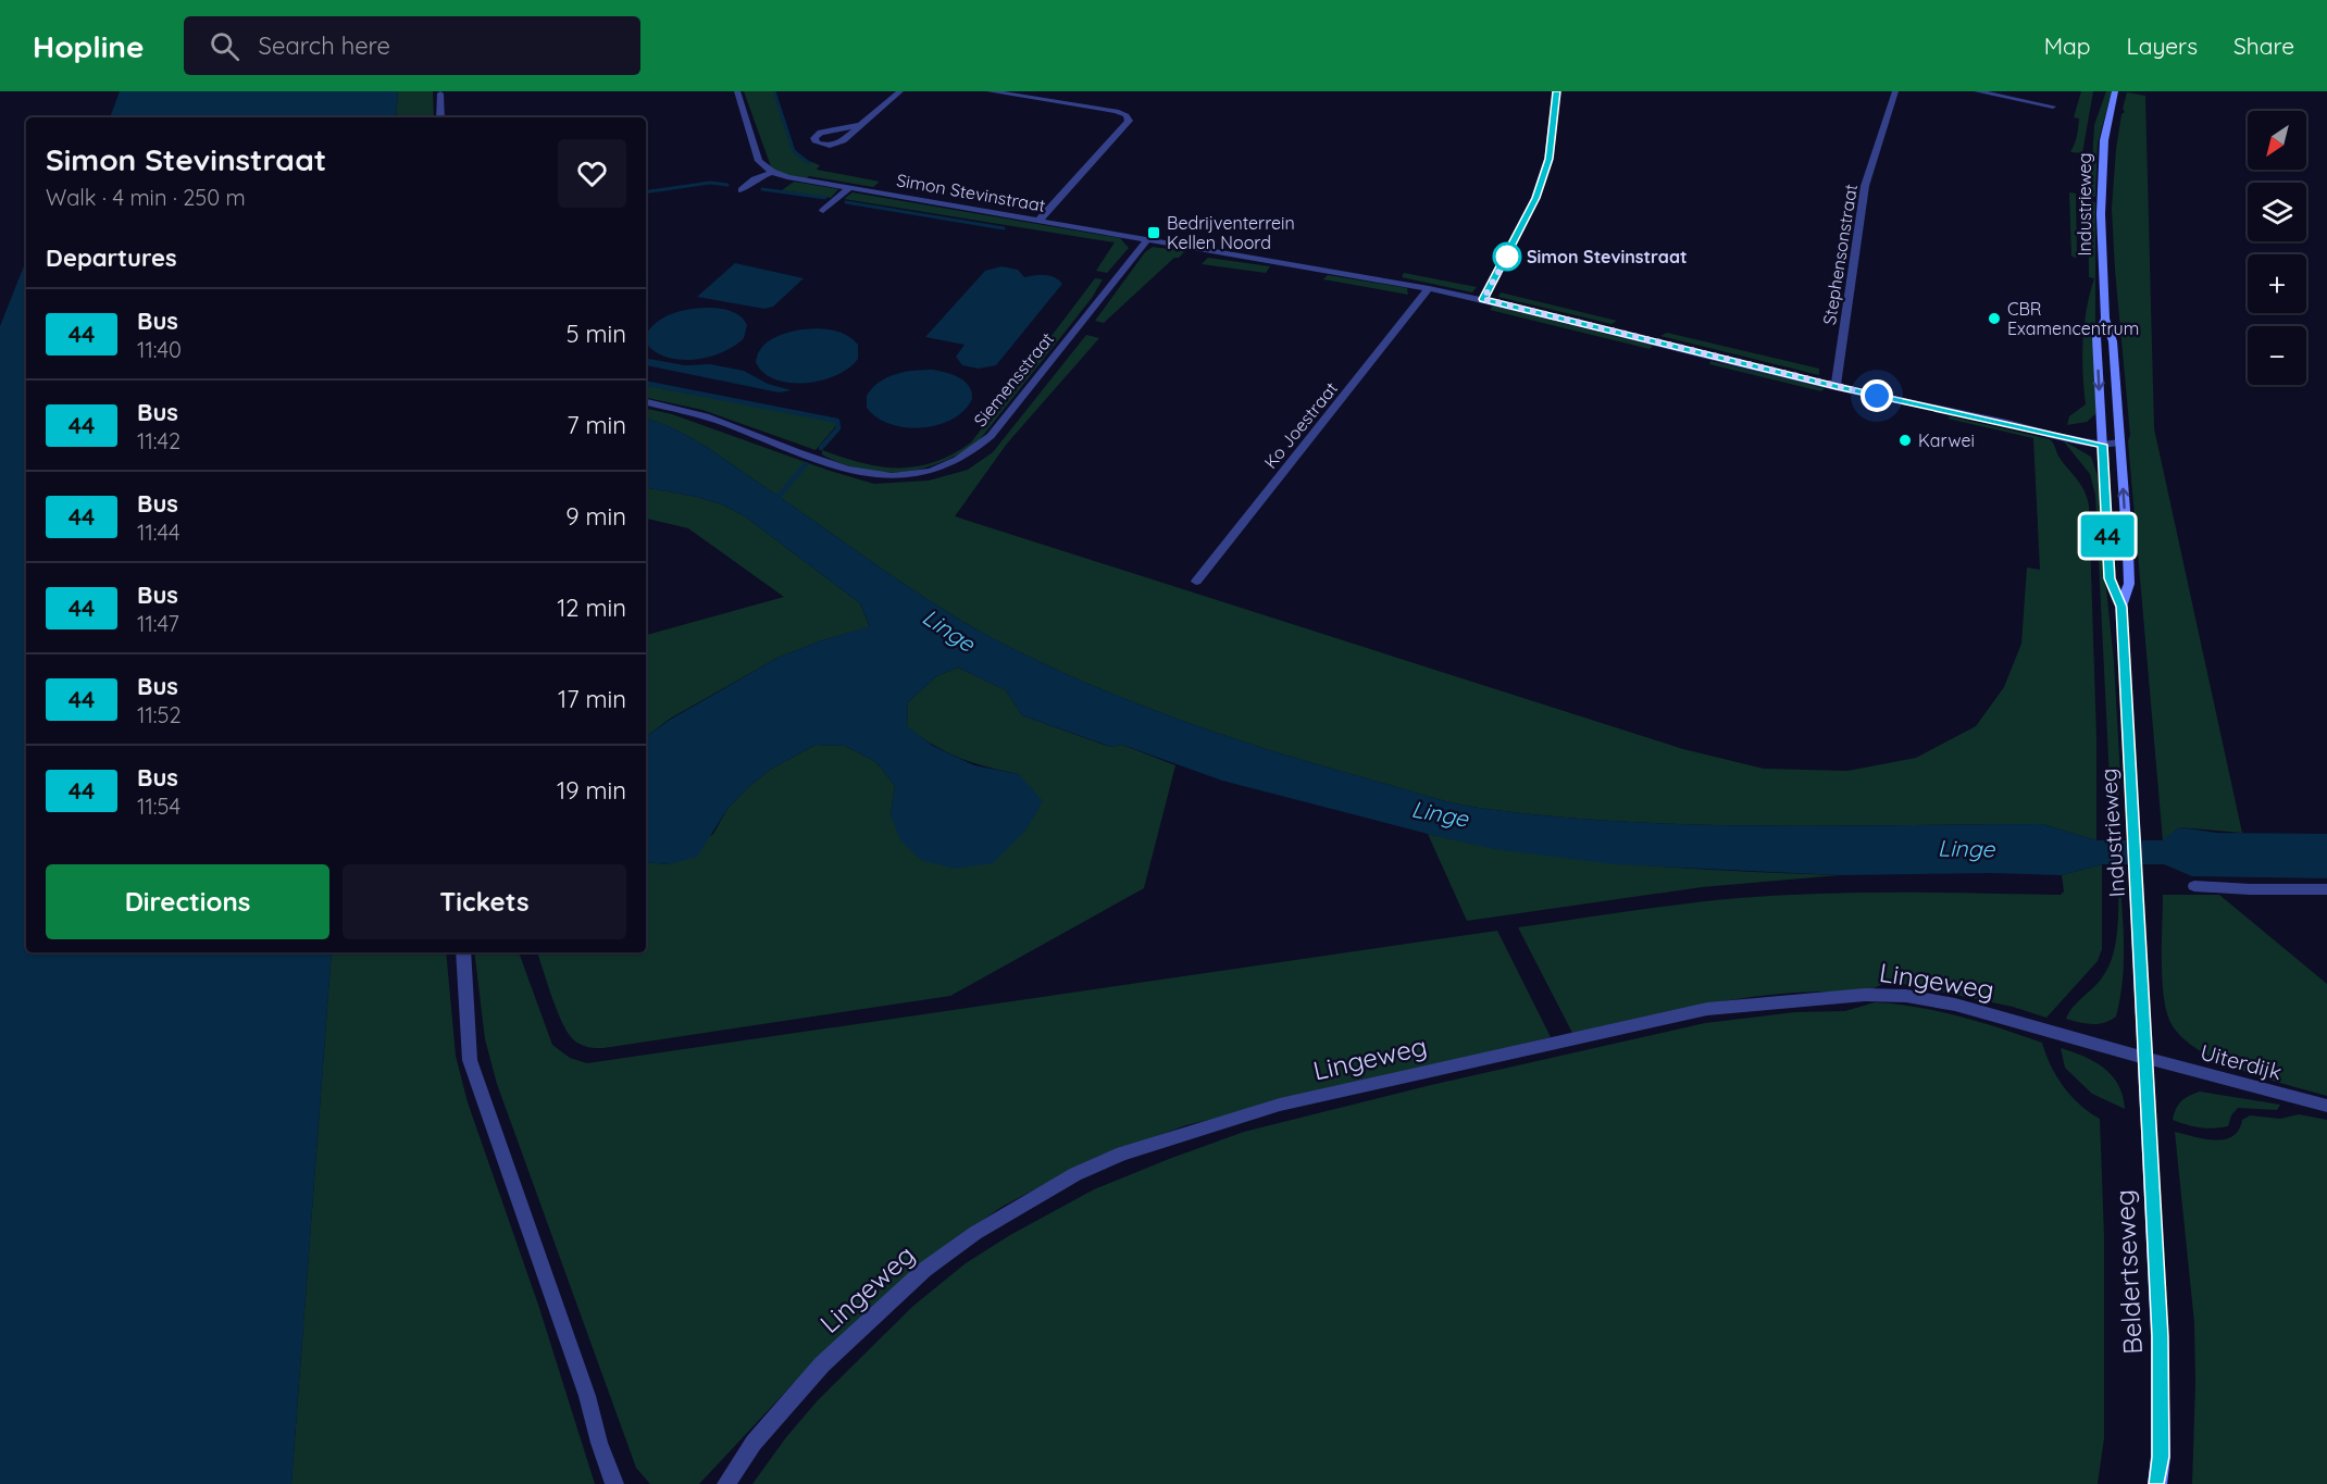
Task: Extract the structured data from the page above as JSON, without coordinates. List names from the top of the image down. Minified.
{"streets":{"main road":["Industrieweg","Beldertseweg"],"street":["Simon Stevinstraat","Stephensonstraat","Siemensstraat","Ko Joestraat","Lingeweg","Uiterdijk"]},"crossings":[["Simon Stevinstraat","Industrieweg"],["Simon Stevinstraat","Stephensonstraat"],["Simon Stevinstraat","Siemensstraat"],["Simon Stevinstraat","Ko Joestraat"],["Industrieweg","Lingeweg"],["Industrieweg","Uiterdijk"],["Industrieweg","Beldertseweg"],["Lingeweg","Uiterdijk"],["Lingeweg","Beldertseweg"],["Uiterdijk","Beldertseweg"]],"water":["Linge"],"places":{"transit":["Bedrijventerrein Kellen Noord"],"other":["Simon Stevinstraat","CBR Examencentrum","Karwei"]},"lines":["bus line 44"],"north":"bottom left","page":{"header":"Hopline","search":"Search here","nav":["Map","Layers","Share"],"on_map":"44","map_buttons":["+","−"],"heading":[["Simon Stevinstraat","Walk · 4 min · 250 m"],"Departures"],"list":[{"mark":"44","name":"Bus","note":"11:40","value":"5 min"},{"mark":"44","name":"Bus","note":"11:42","value":"7 min"},{"mark":"44","name":"Bus","note":"11:44","value":"9 min"},{"mark":"44","name":"Bus","note":"11:47","value":"12 min"},{"mark":"44","name":"Bus","note":"11:52","value":"17 min"},{"mark":"44","name":"Bus","note":"11:54","value":"19 min"}],"buttons":["Directions","Tickets"]}}
